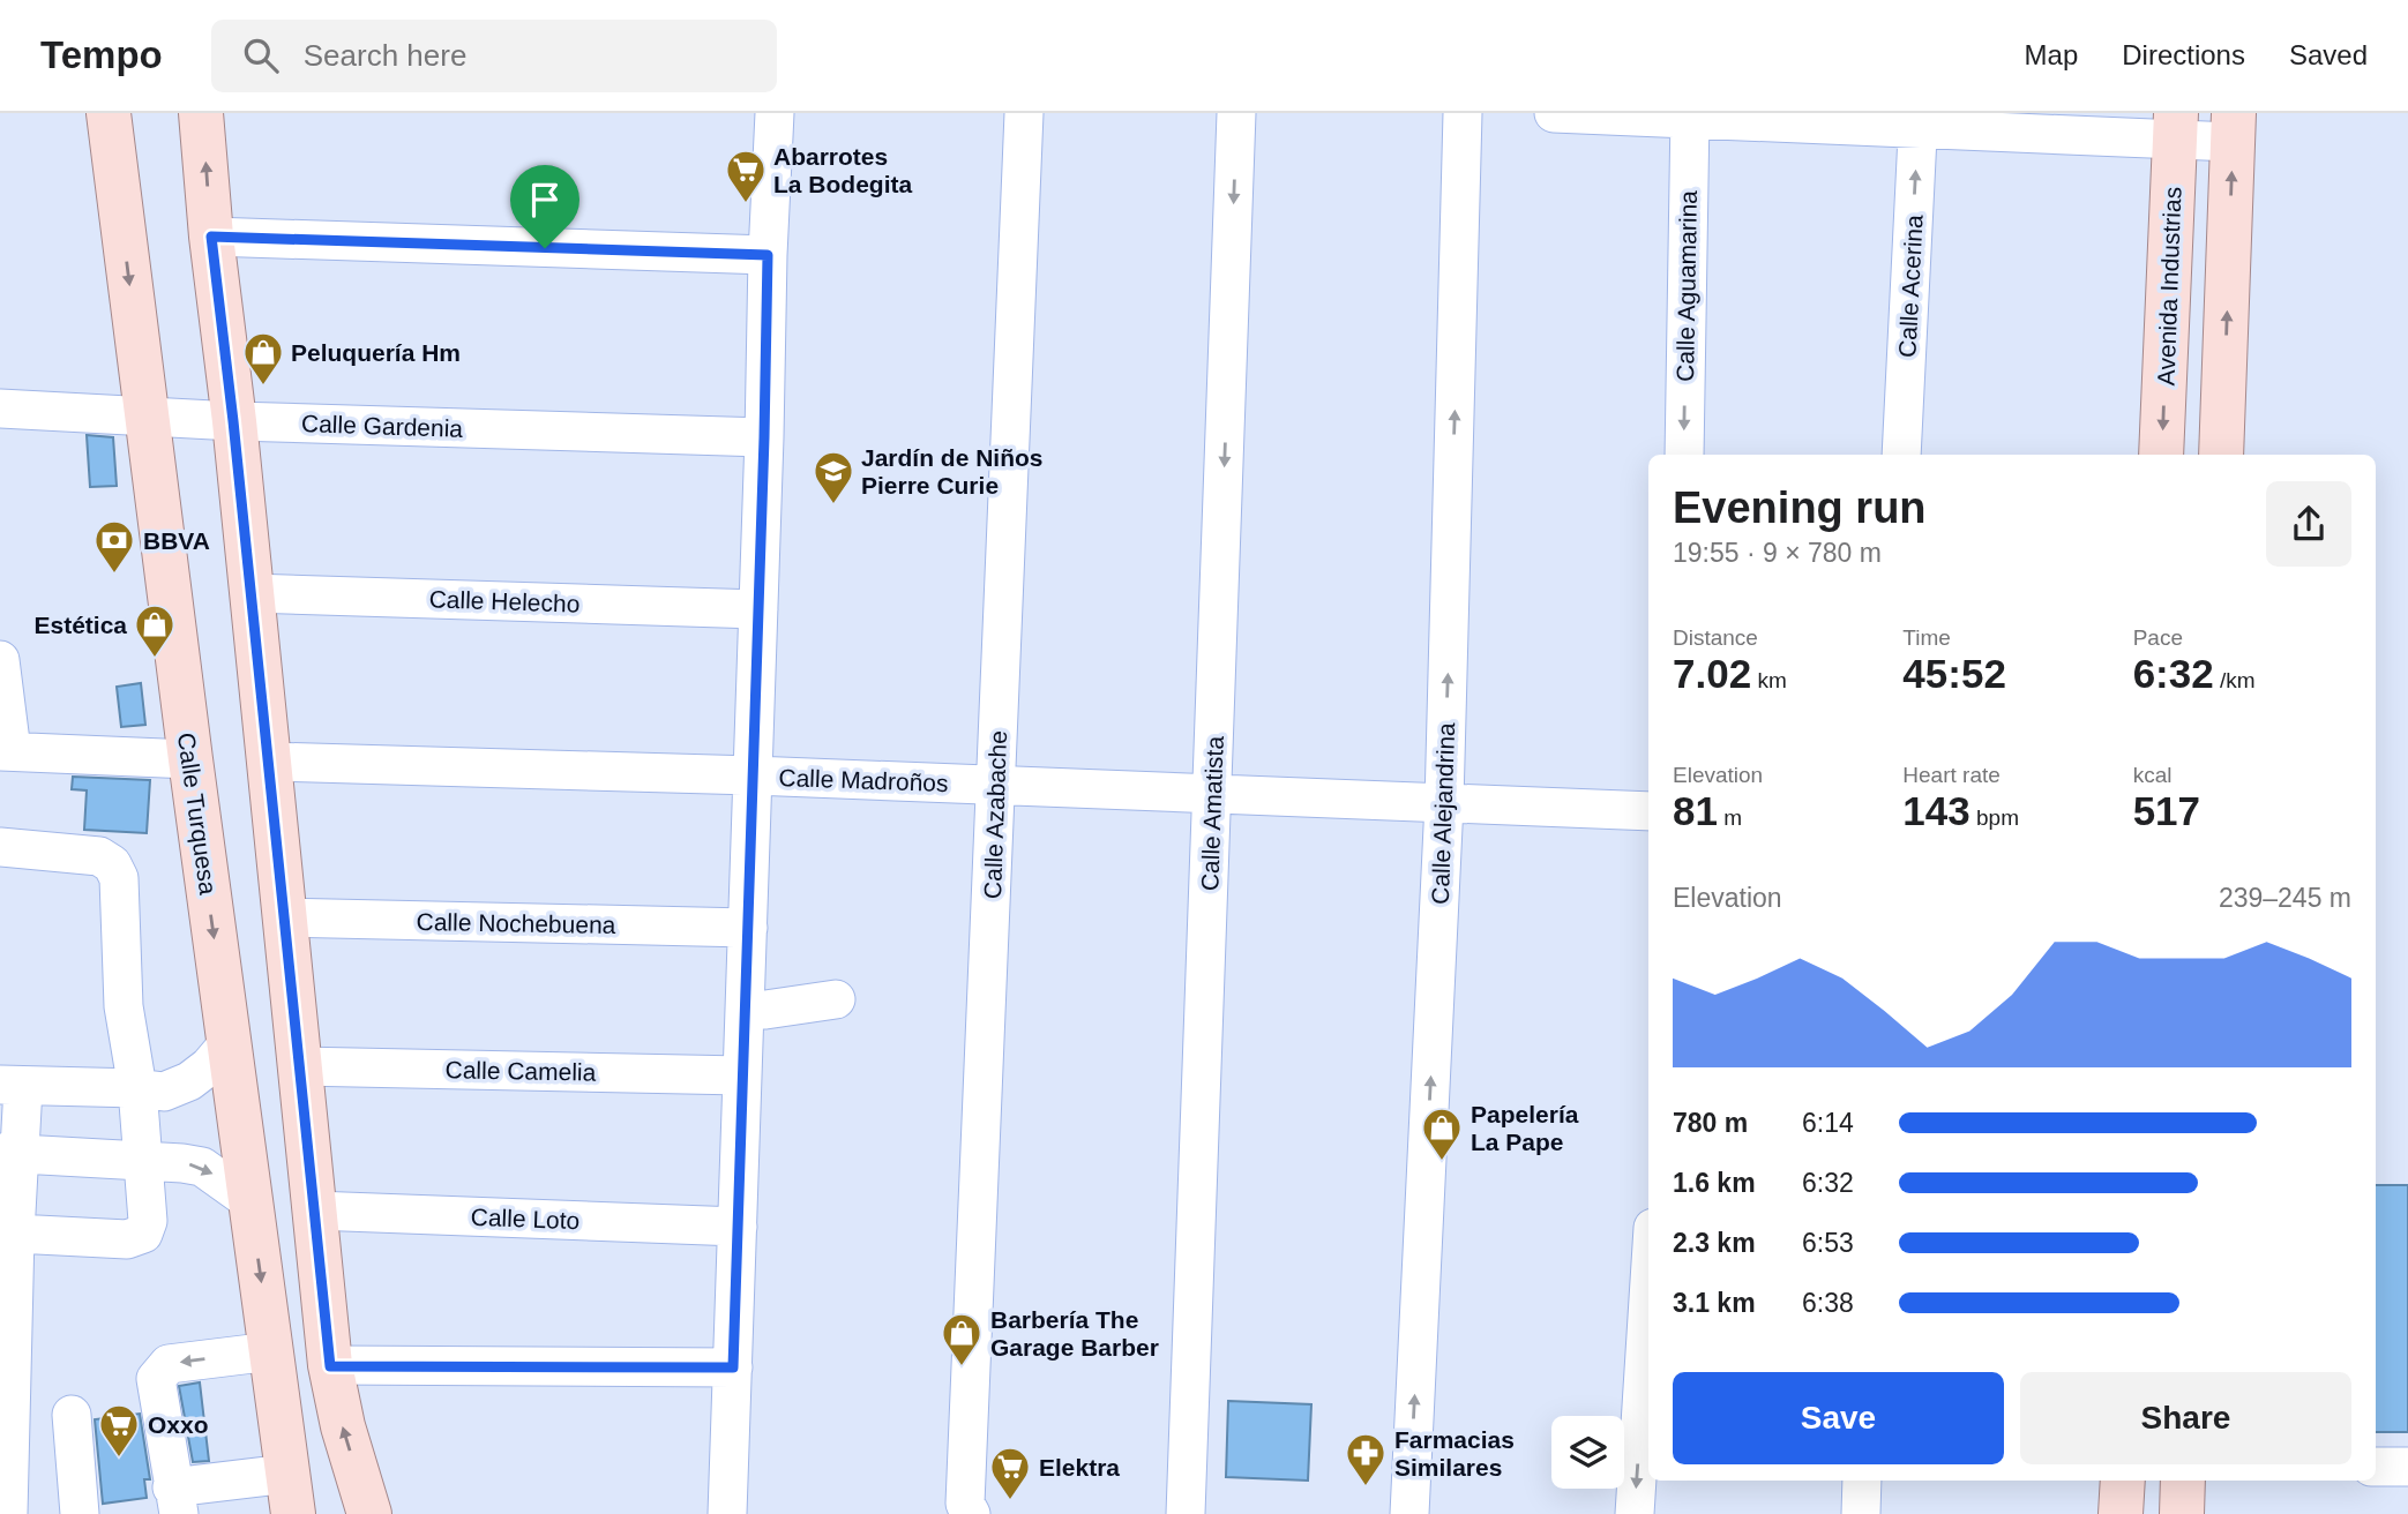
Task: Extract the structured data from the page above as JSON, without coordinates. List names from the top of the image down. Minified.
{"streets":{"main road":["Avenida Industrias","Calle Turquesa"],"street":["Calle Aguamarina","Calle Acerina","Calle Gardenia","Calle Helecho","Calle Madroños","Calle Amatista","Calle Alejandrina","Calle Azabache","Calle Nochebuena","Calle Camelia","Calle Loto"]},"crossings":[["Calle Gardenia","Calle Turquesa"],["Calle Madroños","Calle Amatista"],["Calle Madroños","Calle Alejandrina"],["Calle Madroños","Calle Azabache"]],"one_way":["Calle Aguamarina","Calle Acerina","Calle Amatista","Calle Alejandrina"],"places":{"supermarket":["Abarrotes La Bodegita","Oxxo","Elektra"],"shop":["Peluquería Hm","Estética","Papelería La Pape","Barbería The Garage Barber"],"school or university":["Jardín de Niños Pierre Curie"],"bank":["BBVA"],"pharmacy":["Farmacias Similares"]},"page":{"header":"Tempo","search":"Search here","nav":["Map","Directions","Saved"],"heading":["Evening run","19:55 · 9 × 780 m"],"stats":[["Distance","7.02 km"],["Time","45:52"],["Pace","6:32 /km"],["Elevation","81 m"],["Heart rate","143 bpm"],["kcal","517"]],"chart":["Elevation","239–245 m"],"list":[{"name":"780 m","note":"6:14"},{"name":"1.6 km","note":"6:32"},{"name":"2.3 km","note":"6:53"},{"name":"3.1 km","note":"6:38"}],"buttons":["Save","Share"]}}
